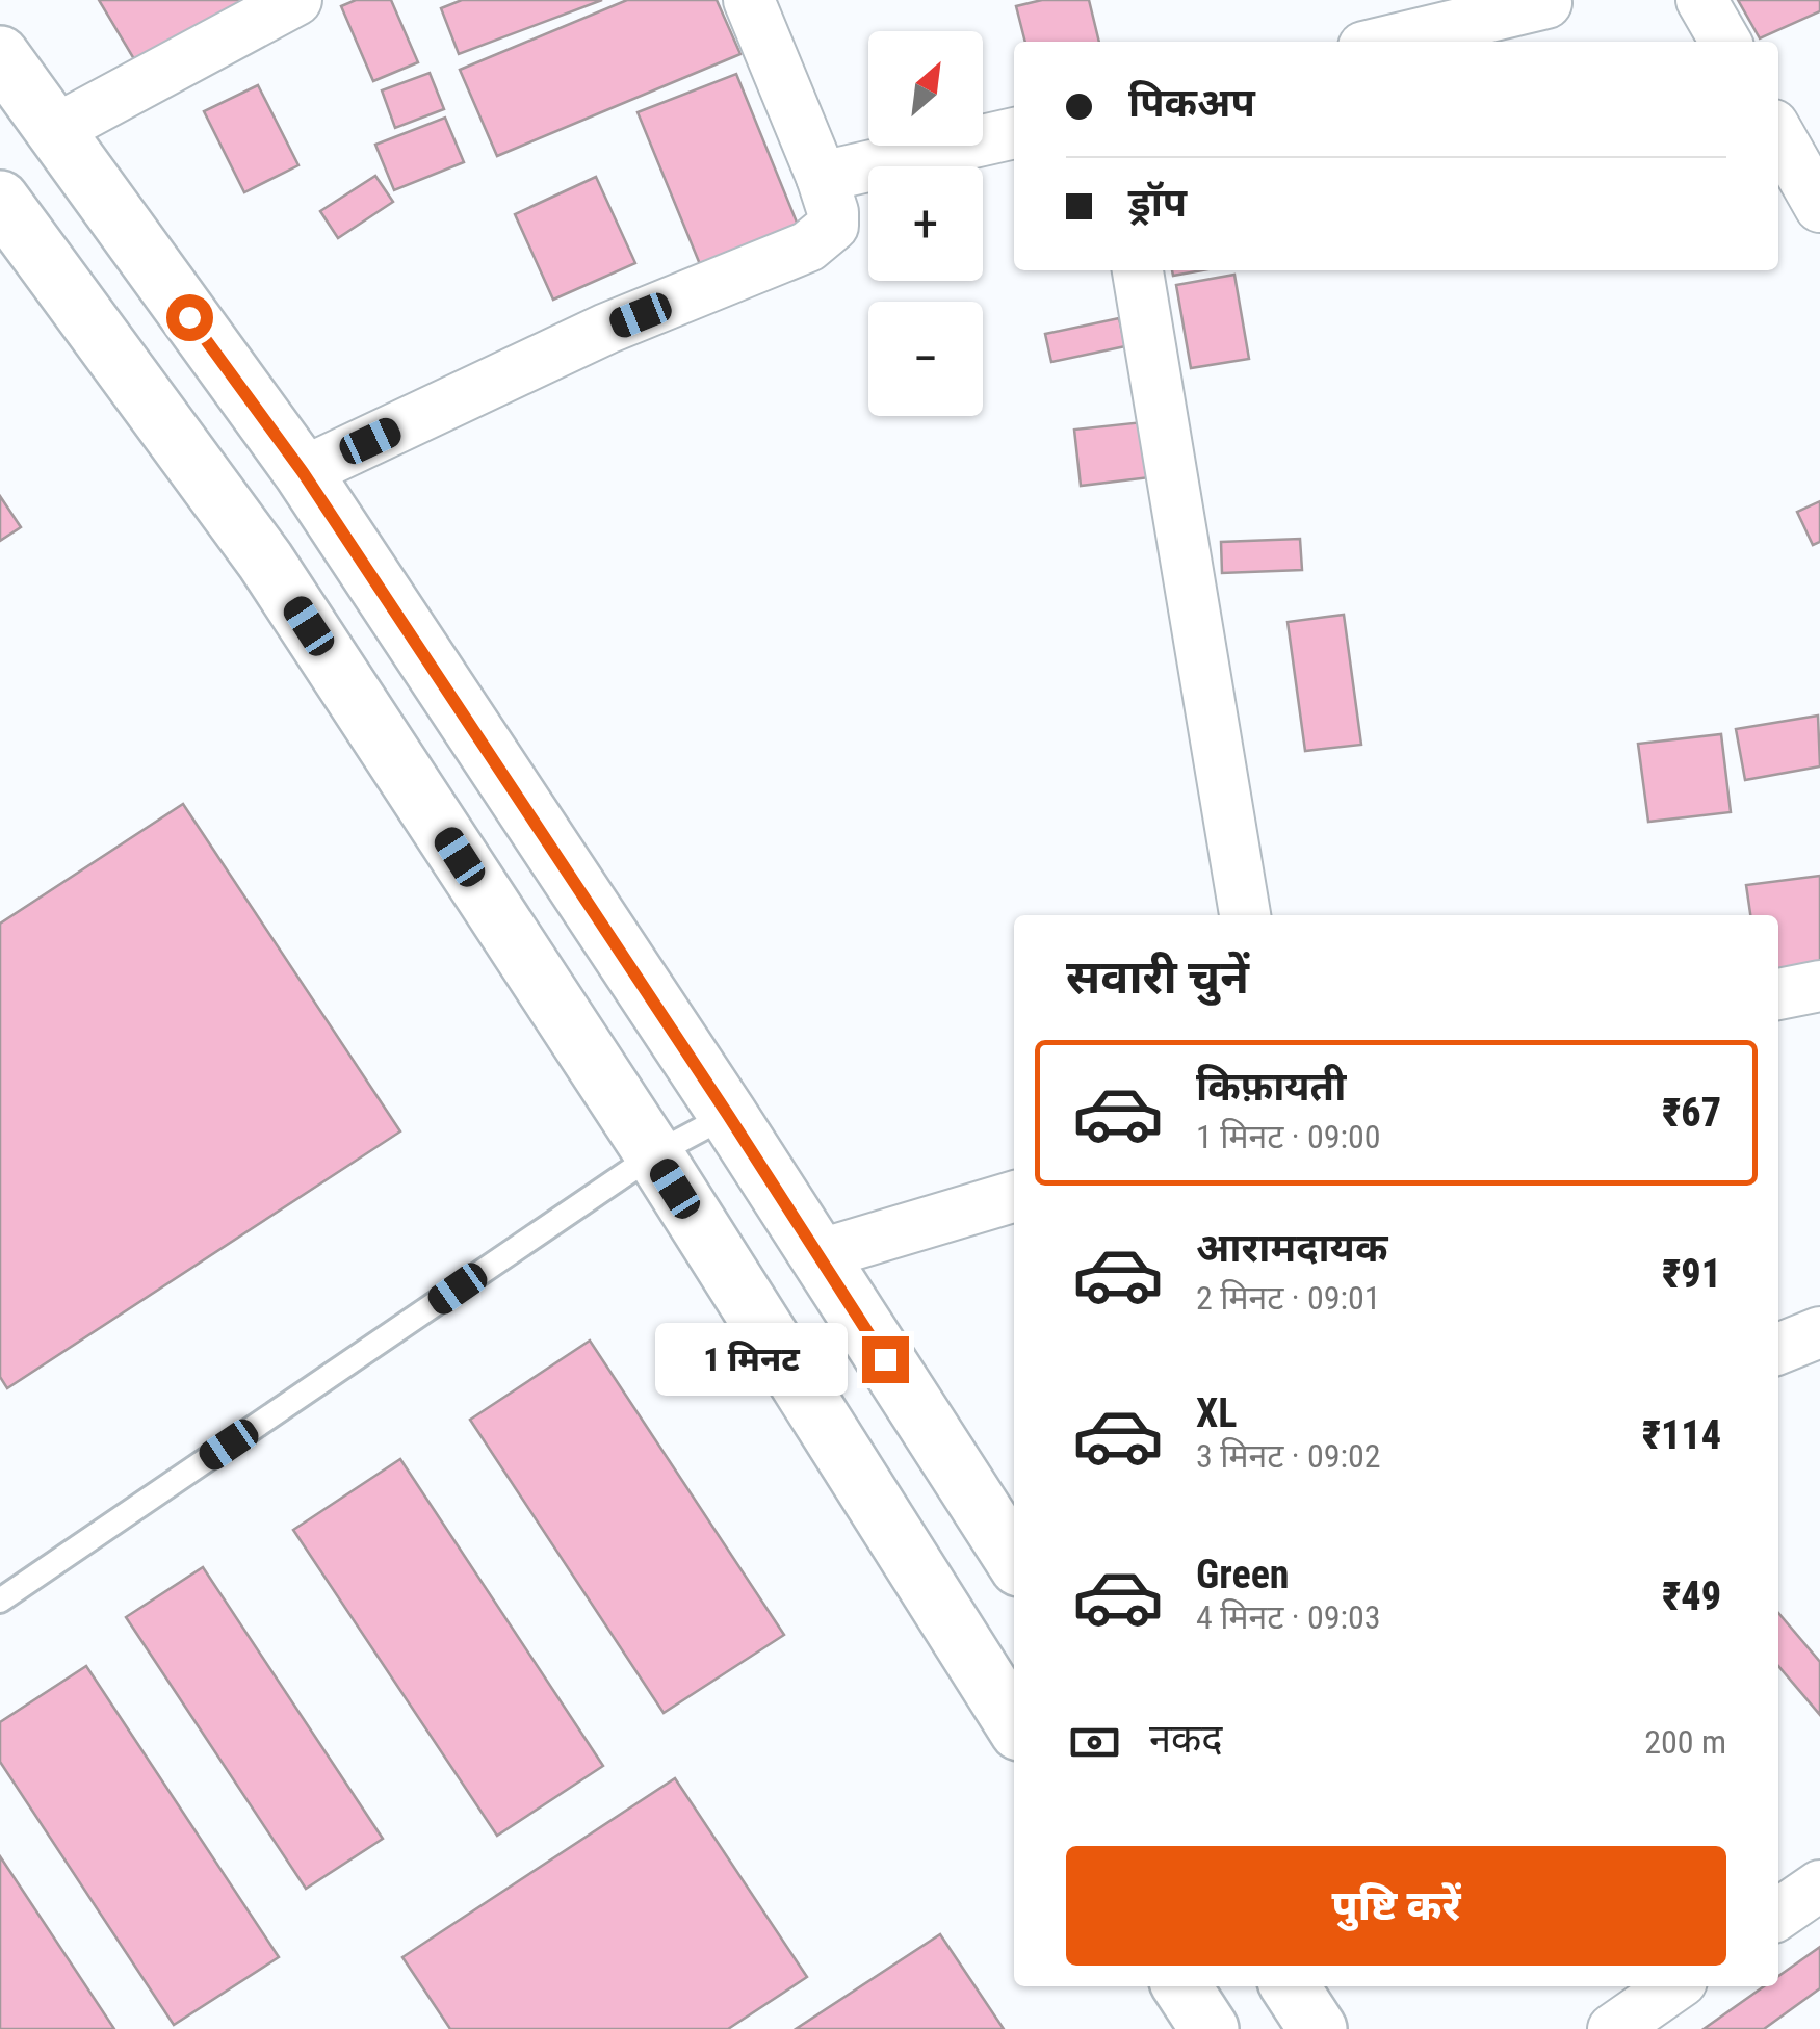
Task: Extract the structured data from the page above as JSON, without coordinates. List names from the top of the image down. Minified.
{"north":"top right","page":{"map_buttons":["+","−"],"banner":["पिकअप","ड्रॉप"],"heading":"सवारी चुनें","list":[{"name":"किफ़ायती","note":"1 मिनट · 09:00","value":"₹67"},{"name":"आरामदायक","note":"2 मिनट · 09:01","value":"₹91"},{"name":"XL","note":"3 मिनट · 09:02","value":"₹114"},{"name":"Green","note":"4 मिनट · 09:03","value":"₹49"}],"bubble":"1 मिनट","pay":["नकद","200 m"],"buttons":"पुष्टि करें"}}
